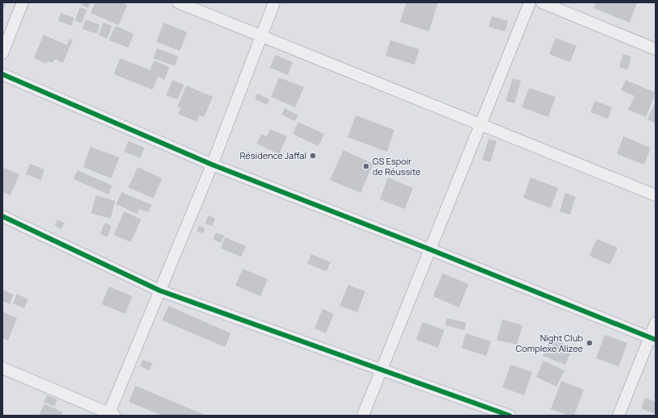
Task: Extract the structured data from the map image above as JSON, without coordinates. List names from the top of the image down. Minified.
{"places":["Résidence Jaffal","GS Espoir de Réussite","Night Club Complexe Alizee"]}
